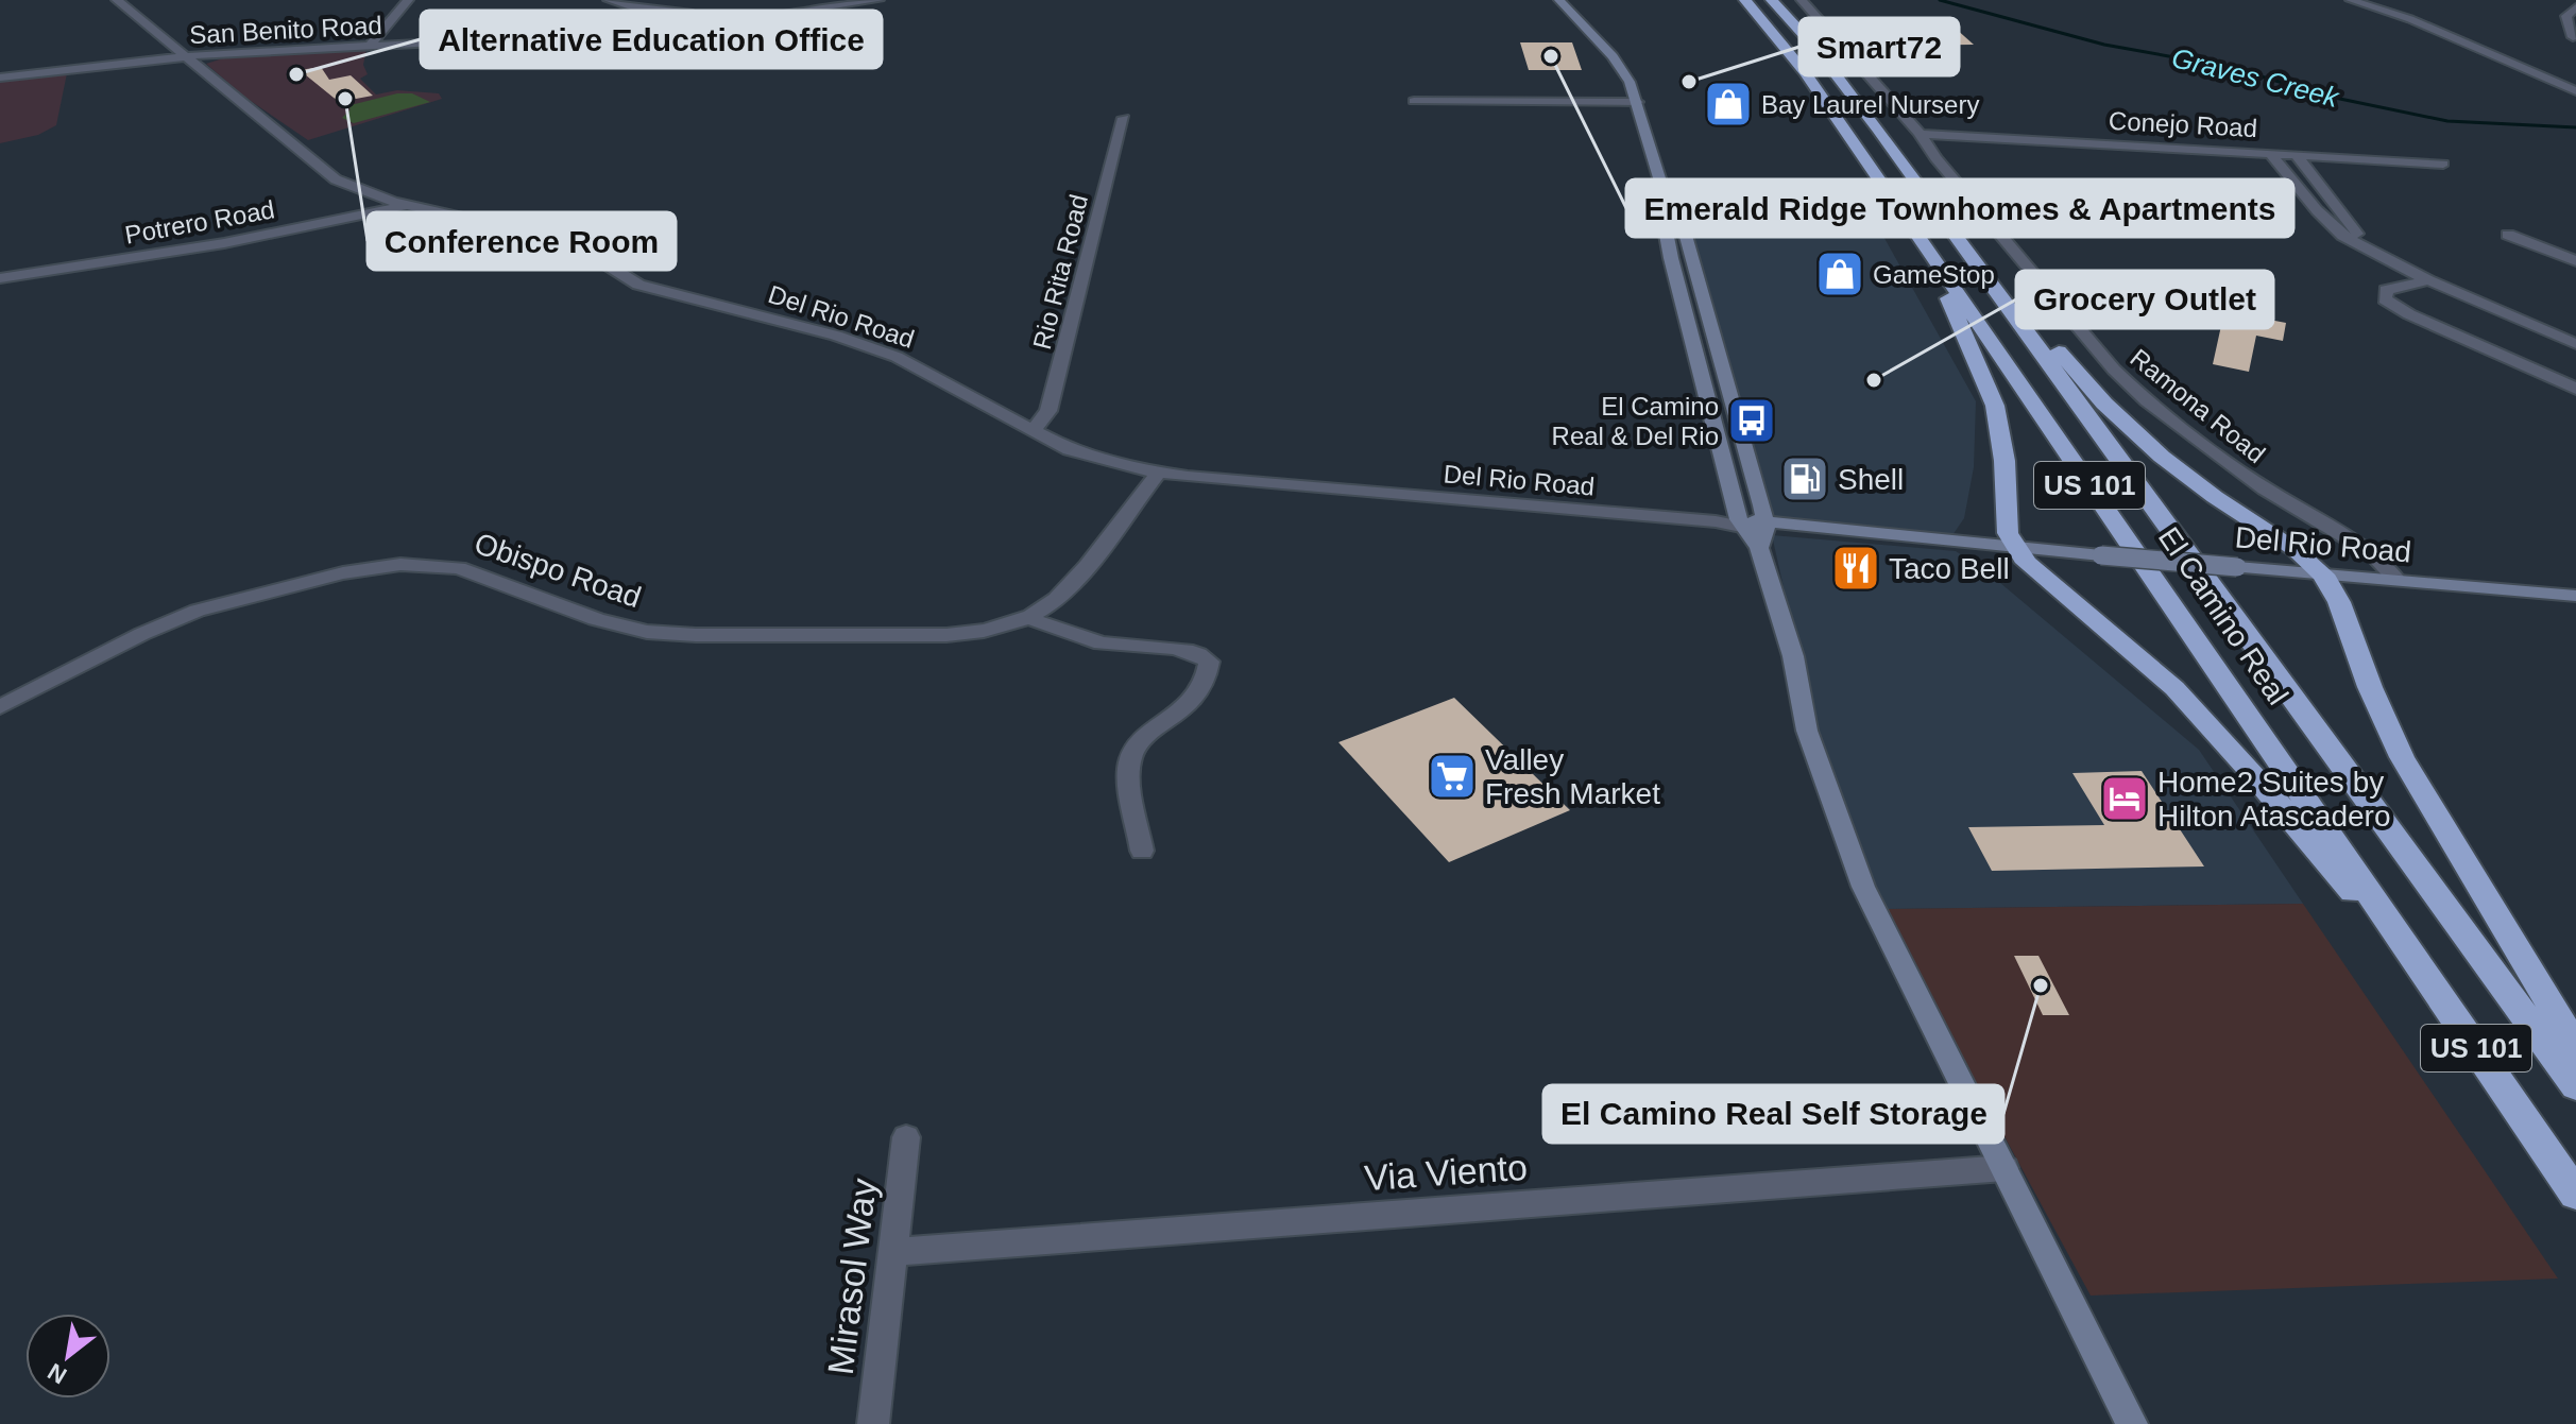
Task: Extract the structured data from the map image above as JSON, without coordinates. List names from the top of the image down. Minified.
{"streets":{"highway":["US 101","El Camino Real"],"main road":["Del Rio Road"],"street":["San Benito Road","Conejo Road","Potrero Road","Rio Rita Road","Ramona Road","Obispo Road","Via Viento","Mirasol Way"]},"crossings":[["San Benito Road","Del Rio Road"],["Conejo Road","Ramona Road"],["Potrero Road","Del Rio Road"],["Rio Rita Road","Del Rio Road"],["Del Rio Road","Ramona Road"],["Del Rio Road","Obispo Road"],["Via Viento","Mirasol Way"]],"water":["Graves Creek"],"places":{"other":["Emerald Ridge Townhomes & Apartments","Alternative Education Office","Smart72","Conference Room","Grocery Outlet","El Camino Real Self Storage"],"shop":["Bay Laurel Nursery","GameStop"],"bus stop":["El Camino Real & Del Rio"],"fuel station":["Shell"],"restaurant":["Taco Bell"],"supermarket":["Valley Fresh Market"],"hotel":["Home2 Suites by Hilton Atascadero"]},"north":"bottom left"}
